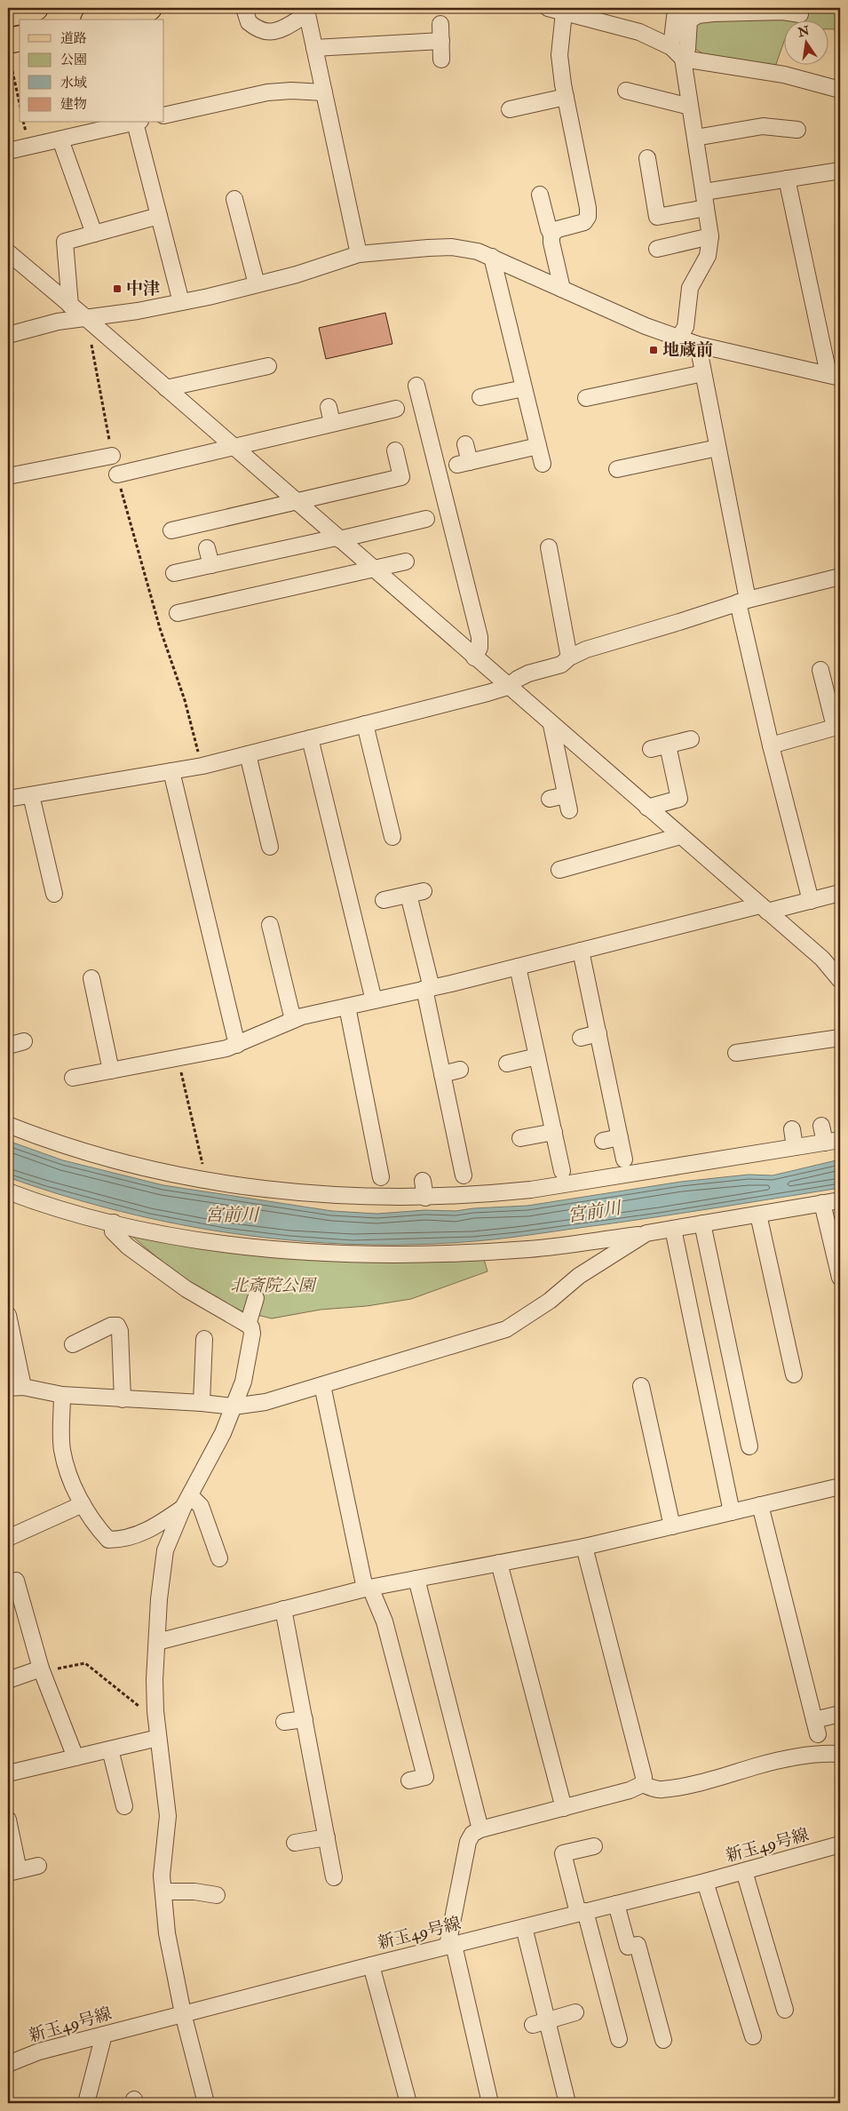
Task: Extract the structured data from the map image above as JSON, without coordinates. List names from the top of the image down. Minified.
{"streets":{"street":["新玉49号線"]},"water":["宮前川"],"parks":["北斎院公園"],"places":{"transit":["中津","地蔵前"]},"legend":["道路","公園","水域","建物"],"north":"top"}
